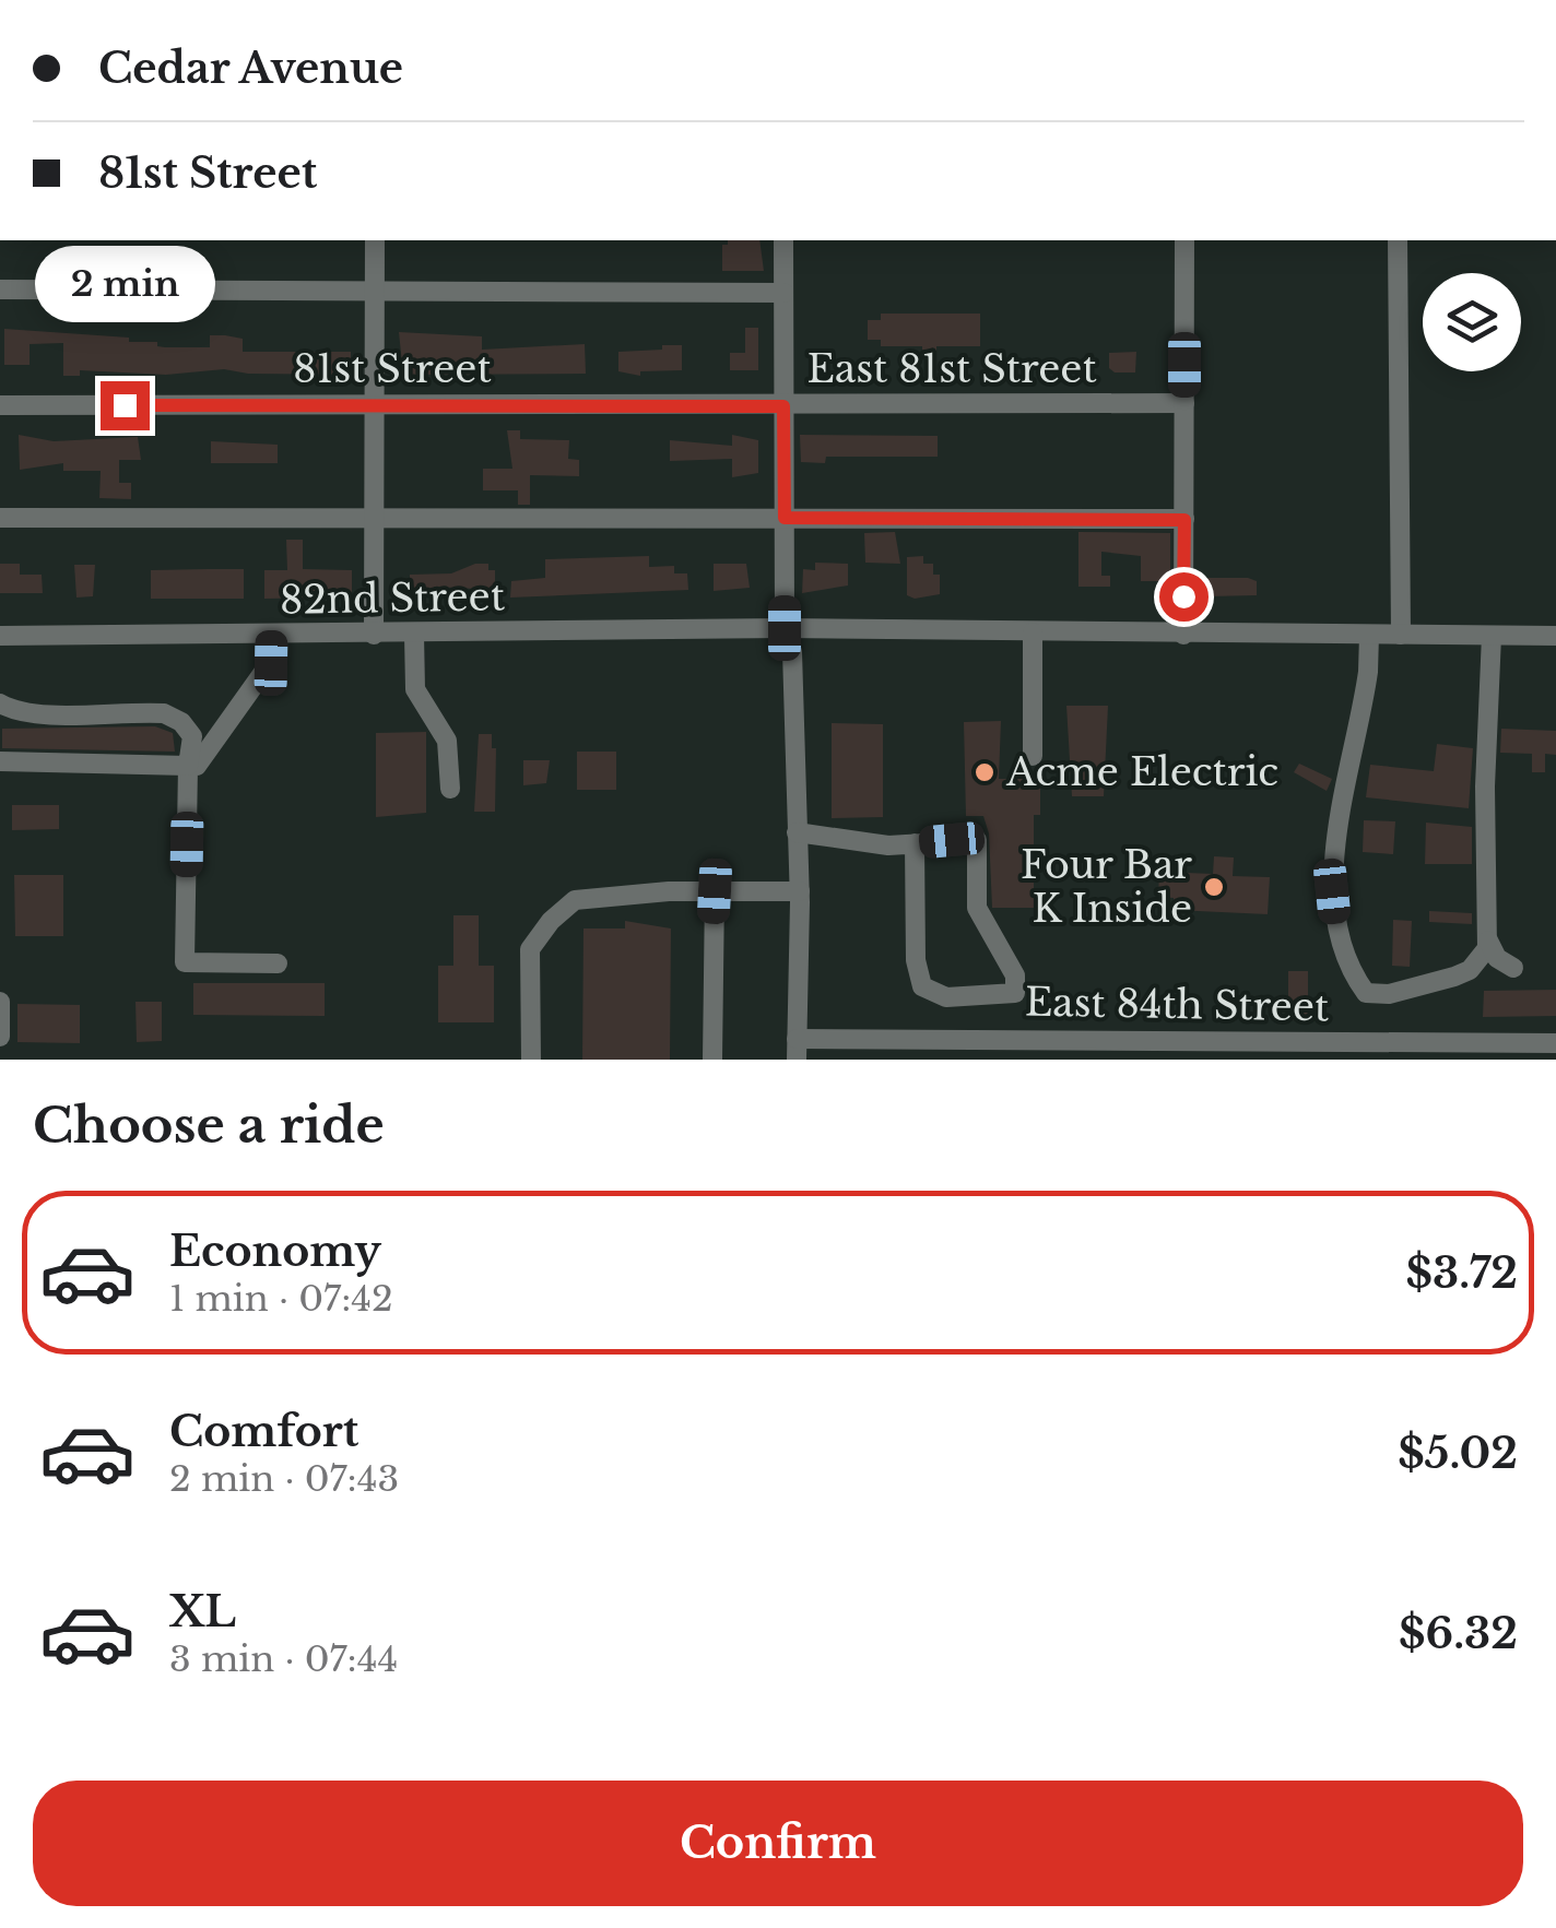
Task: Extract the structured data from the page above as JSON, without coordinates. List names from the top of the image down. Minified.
{"streets":{"street":["81st Street","East 81st Street","82nd Street","East 84th Street"]},"crossings":[["81st Street","East 81st Street"]],"places":["Acme Electric","Four Bar K Inside"],"page":{"banner":["Cedar Avenue","81st Street"],"bubble":"2 min","heading":"Choose a ride","list":[{"name":"Economy","note":"1 min · 07:42","value":"$3.72"},{"name":"Comfort","note":"2 min · 07:43","value":"$5.02"},{"name":"XL","note":"3 min · 07:44","value":"$6.32"}],"buttons":"Confirm"}}
